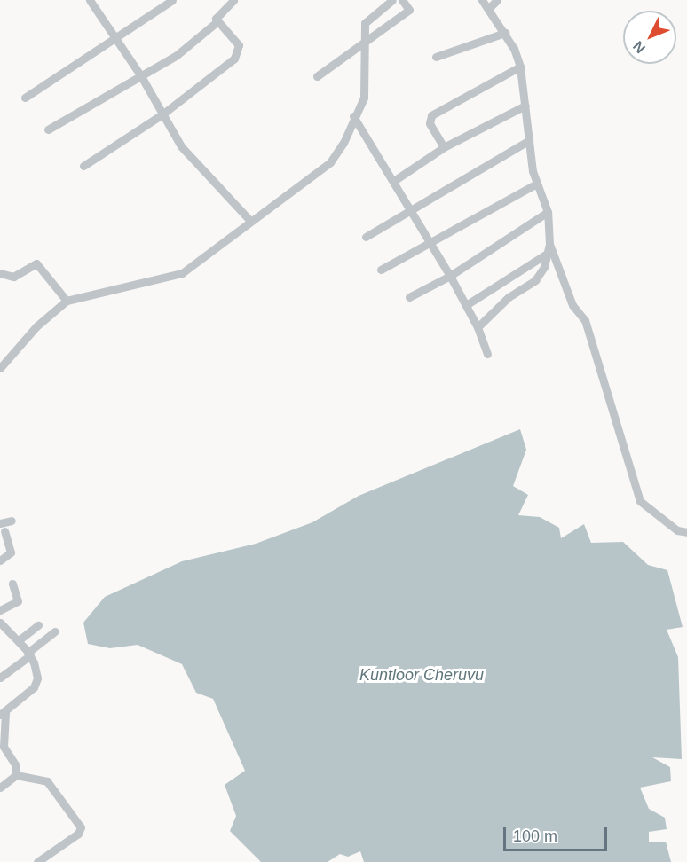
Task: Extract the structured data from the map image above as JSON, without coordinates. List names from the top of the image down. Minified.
{"water":["Kuntloor Cheruvu"],"scale_bar":"100 m","north":"bottom left"}
